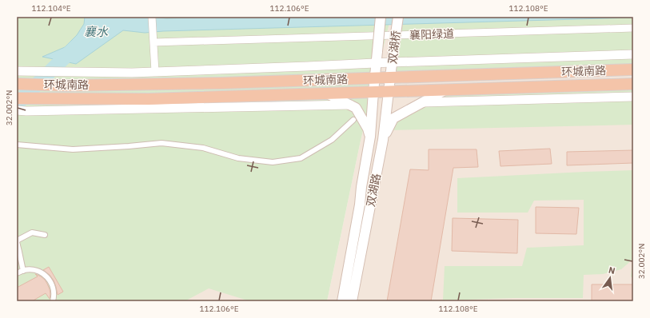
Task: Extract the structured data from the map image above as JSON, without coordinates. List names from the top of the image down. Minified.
{"streets":{"highway":["环城南路"],"main road":["双湖桥","双湖路"],"street":["襄阳绿道"]},"crossings":[["双湖桥","环城南路"],["双湖桥","双湖路"],["环城南路","双湖路"]],"water":["襄水"],"north":"top","coordinates":["112.104°E","112.106°E","112.108°E","32.002°N"]}
